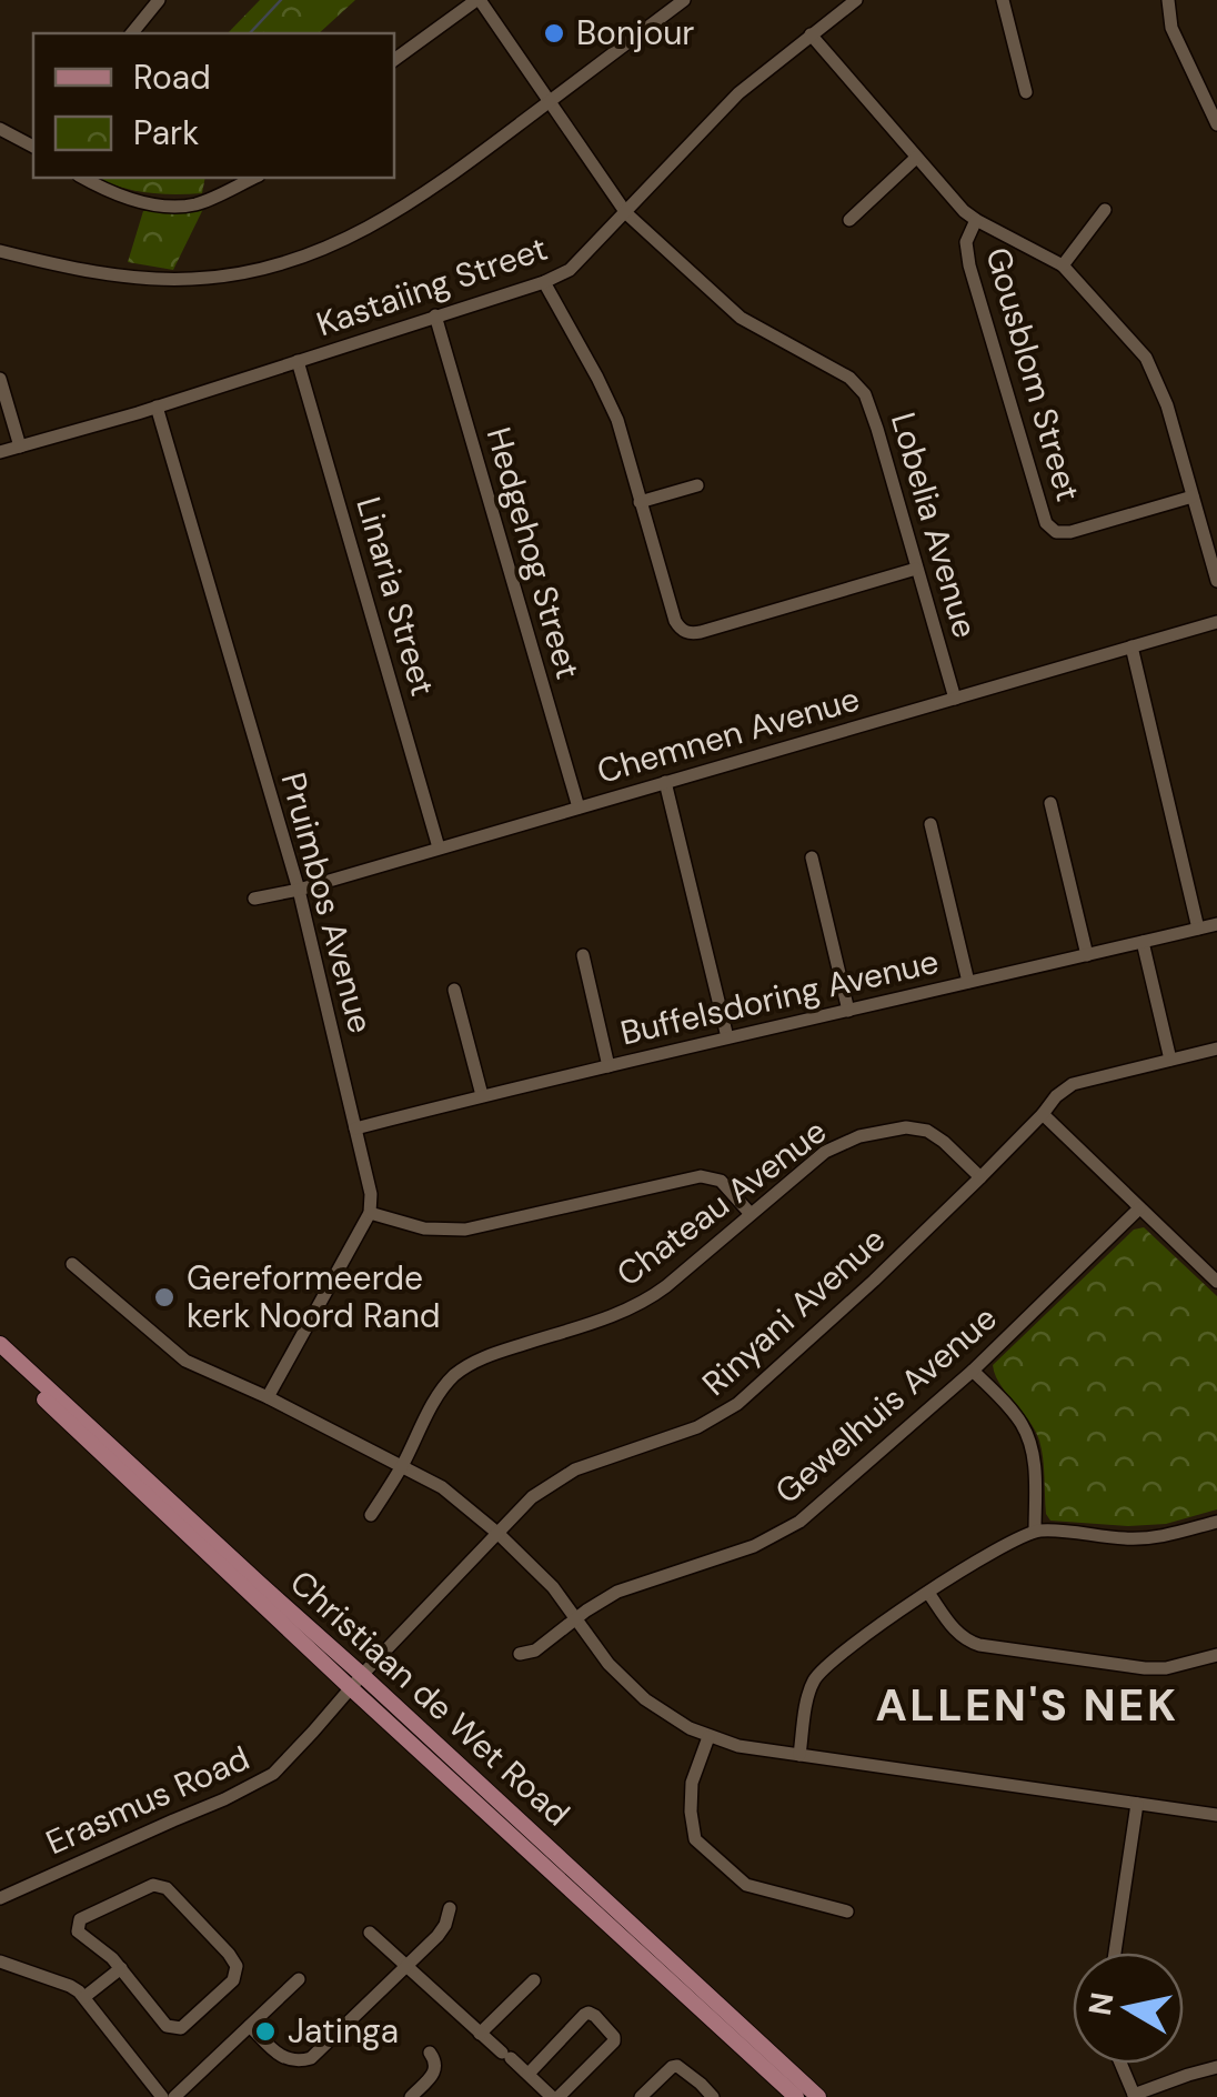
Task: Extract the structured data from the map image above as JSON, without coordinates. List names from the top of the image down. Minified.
{"streets":{"main road":["Christiaan de Wet Road"],"street":["Kastaiing Street","Gousblom Street","Lobelia Avenue","Hedgehog Street","Linaria Street","Chemnen Avenue","Pruimbos Avenue","Buffelsdoring Avenue","Chateau Avenue","Rinyani Avenue","Gewelhuis Avenue","Erasmus Road"]},"crossings":[["Kastaiing Street","Lobelia Avenue"],["Kastaiing Street","Hedgehog Street"],["Kastaiing Street","Linaria Street"],["Kastaiing Street","Pruimbos Avenue"],["Lobelia Avenue","Chemnen Avenue"],["Hedgehog Street","Chemnen Avenue"],["Linaria Street","Chemnen Avenue"],["Chemnen Avenue","Pruimbos Avenue"],["Pruimbos Avenue","Buffelsdoring Avenue"],["Chateau Avenue","Rinyani Avenue"],["Rinyani Avenue","Christiaan de Wet Road"],["Rinyani Avenue","Erasmus Road"],["Christiaan de Wet Road","Erasmus Road"]],"districts":["ALLEN'S NEK"],"places":["Bonjour","Gereformeerde kerk Noord Rand","Jatinga"],"legend":["Road","Park"],"north":"left"}
